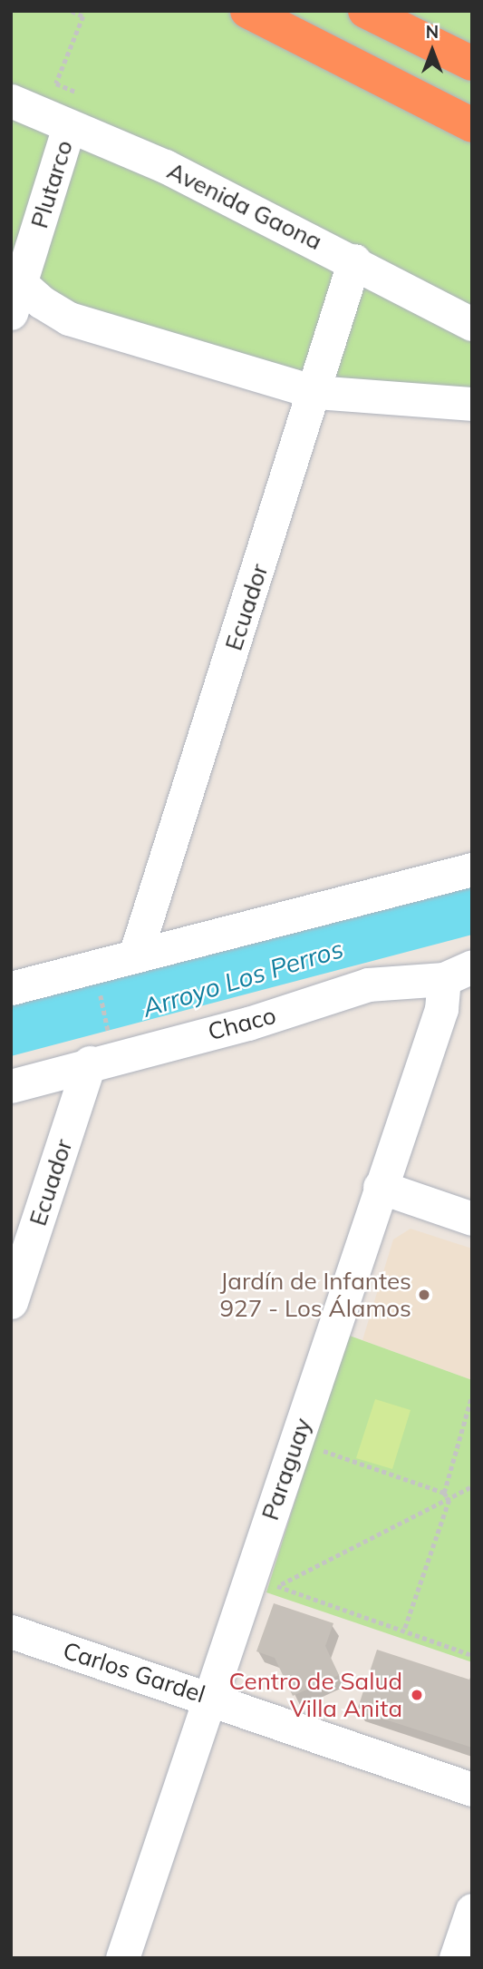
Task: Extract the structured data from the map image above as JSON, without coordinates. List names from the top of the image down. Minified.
{"streets":{"street":["Plutarco","Avenida Gaona","Ecuador","Chaco","Paraguay","Carlos Gardel"]},"crossings":[["Plutarco","Avenida Gaona"],["Avenida Gaona","Ecuador"],["Ecuador","Chaco"],["Chaco","Paraguay"],["Paraguay","Carlos Gardel"]],"water":["Arroyo Los Perros"],"places":["Jardín de Infantes 927 - Los Álamos","Centro de Salud Villa Anita"],"north":"top"}
